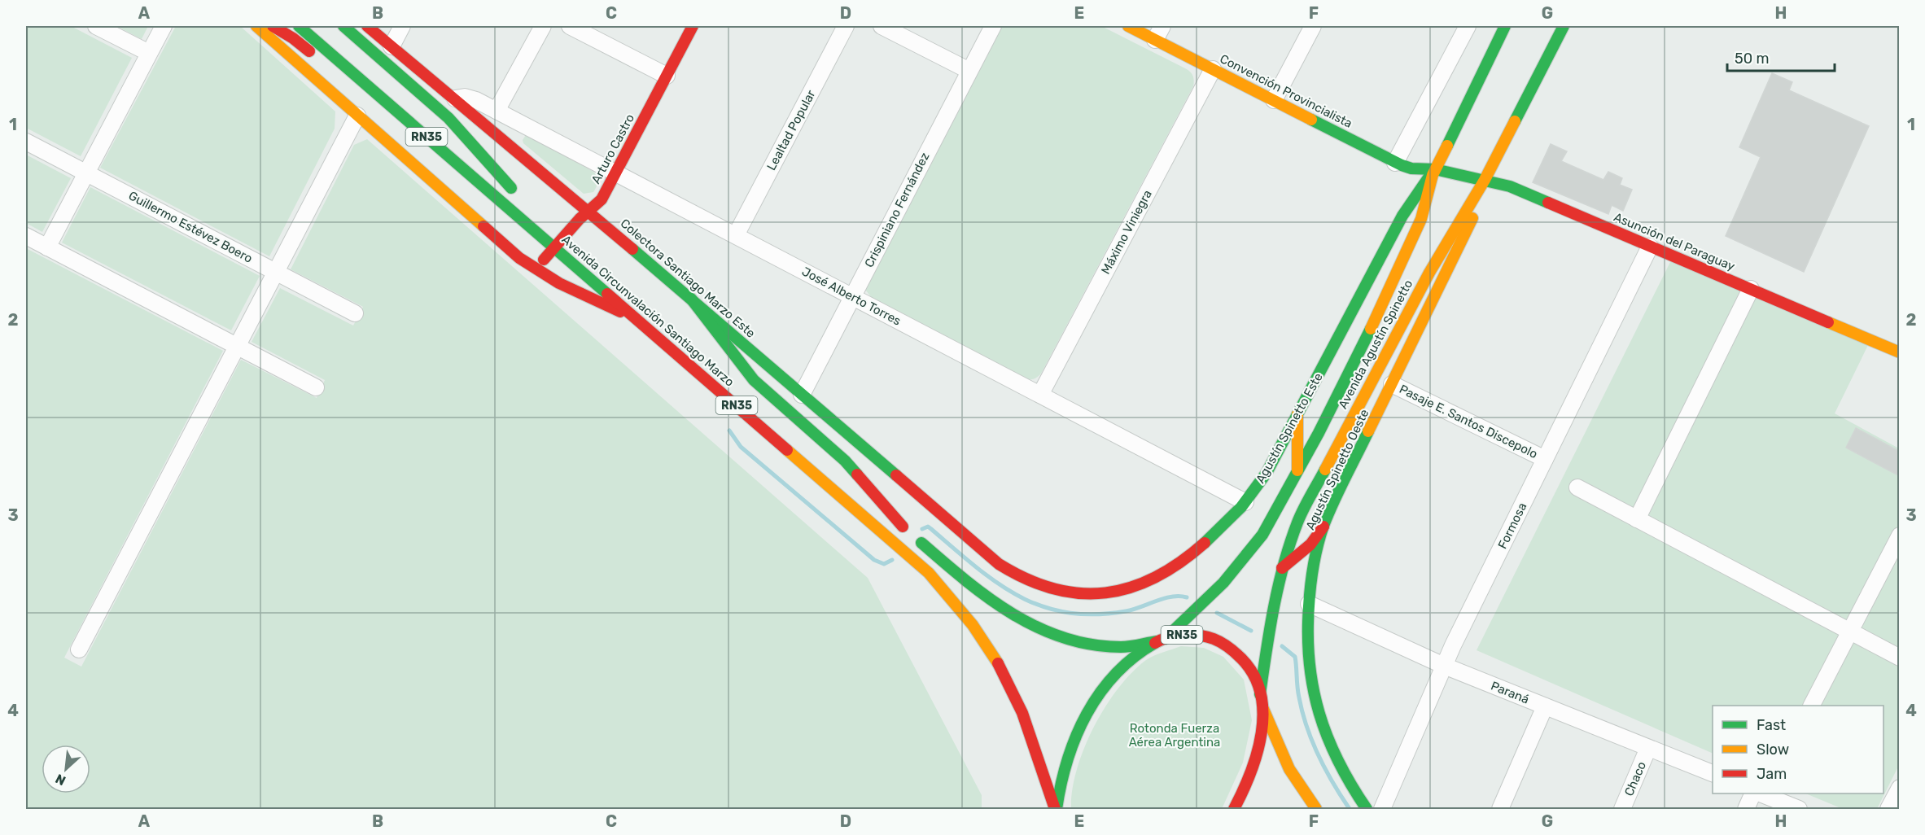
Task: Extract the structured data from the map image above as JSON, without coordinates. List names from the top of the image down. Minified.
{"streets":{"main road":["Convención Provincialista","RN35","Arturo Castro","Asunción del Paraguay","Colectora Santiago Marzo Este","Avenida Circunvalación Santiago Marzo","Avenida Agustín Spinetto","Agustín Spinetto Este","Agustín Spinetto Oeste"],"street":["Lealtad Popular","Crispiniano Fernández","Guillermo Estévez Boero","Máximo Viniegra","José Alberto Torres","Pasaje E. Santos Discepolo","Formosa","Paraná","Chaco"]},"crossings":[["Convención Provincialista","Máximo Viniegra"],["Convención Provincialista","Asunción del Paraguay"],["Convención Provincialista","Avenida Agustín Spinetto"],["Convención Provincialista","Agustín Spinetto Este"],["Lealtad Popular","José Alberto Torres"],["RN35","Avenida Circunvalación Santiago Marzo"],["RN35","Avenida Agustín Spinetto"],["Arturo Castro","Colectora Santiago Marzo Este"],["Arturo Castro","José Alberto Torres"],["Arturo Castro","Avenida Circunvalación Santiago Marzo"],["Crispiniano Fernández","Colectora Santiago Marzo Este"],["Crispiniano Fernández","José Alberto Torres"],["Máximo Viniegra","José Alberto Torres"],["Asunción del Paraguay","Avenida Agustín Spinetto"],["Asunción del Paraguay","Agustín Spinetto Este"],["Asunción del Paraguay","Agustín Spinetto Oeste"],["Asunción del Paraguay","Formosa"],["Colectora Santiago Marzo Este","José Alberto Torres"],["Colectora Santiago Marzo Este","Agustín Spinetto Este"],["José Alberto Torres","Agustín Spinetto Este"],["Avenida Agustín Spinetto","Agustín Spinetto Este"],["Avenida Agustín Spinetto","Agustín Spinetto Oeste"],["Pasaje E. Santos Discepolo","Agustín Spinetto Oeste"],["Pasaje E. Santos Discepolo","Formosa"],["Agustín Spinetto Oeste","Paraná"],["Formosa","Paraná"],["Paraná","Chaco"]],"parks":["Rotonda Fuerza Aérea Argentina"],"legend":["Fast","Slow","Jam"],"scale_bar":"50 m","north":"bottom left","grid":{"columns":["A","B","C","D","E","F","G","H"],"rows":["1","2","3","4"]}}
